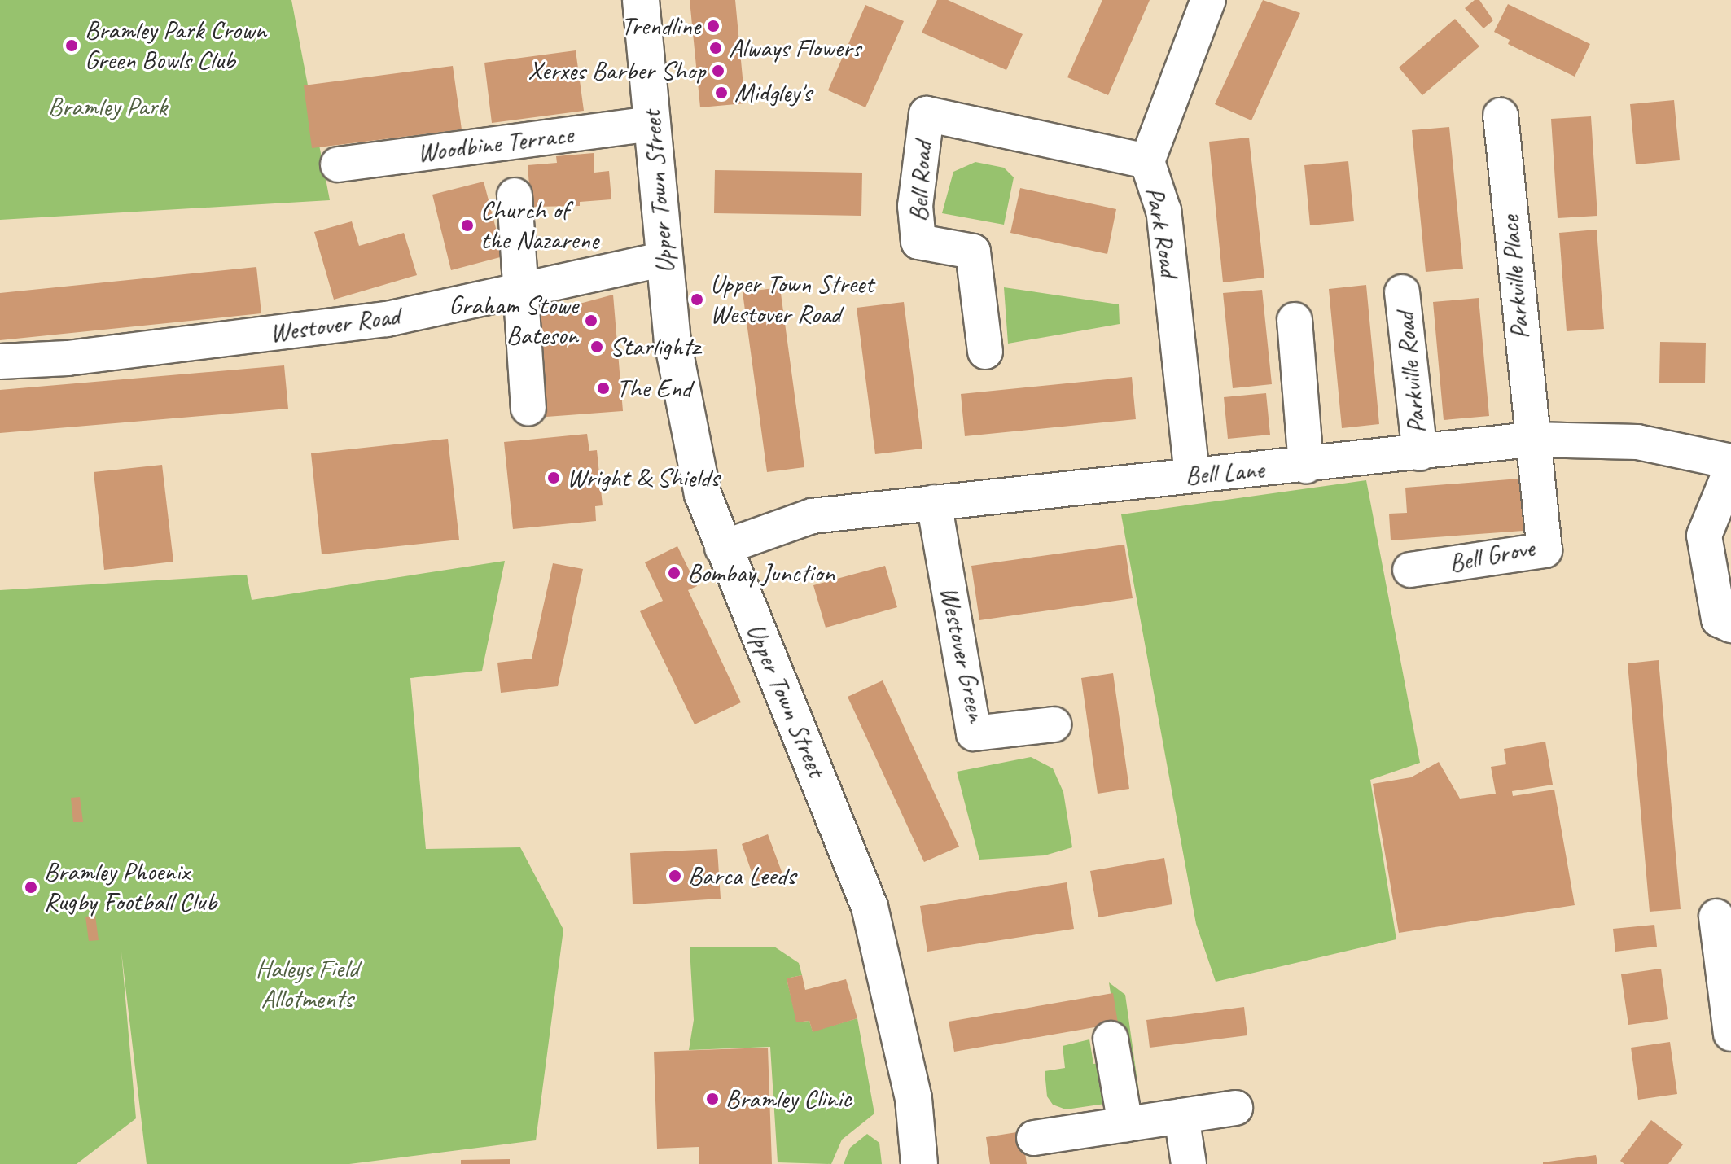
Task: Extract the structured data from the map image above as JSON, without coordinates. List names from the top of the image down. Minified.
{"streets":{"main road":["Upper Town Street"],"street":["Woodbine Terrace","Bell Road","Park Road","Parkville Place","Westover Road","Parkville Road","Bell Lane","Bell Grove","Westover Green"]},"crossings":[["Woodbine Terrace","Upper Town Street"],["Bell Road","Park Road"],["Upper Town Street","Westover Road"],["Upper Town Street","Bell Lane"],["Park Road","Bell Lane"],["Parkville Place","Bell Lane"],["Parkville Place","Bell Grove"],["Parkville Road","Bell Lane"],["Bell Lane","Bell Grove"],["Bell Lane","Westover Green"]],"parks":["Bramley Park","Haleys Field Allotments"],"places":["Trendline","Bramley Park Crown Green Bowls Club","Always Flowers","Xerxes Barber Shop","Midgley's","Church of the Nazarene","Upper Town Street Westover Road","Graham Stowe Bateson","Starlightz","The End","Wright & Shields","Bombay Junction","Barca Leeds","Bramley Phoenix Rugby Football Club","Bramley Clinic"]}
